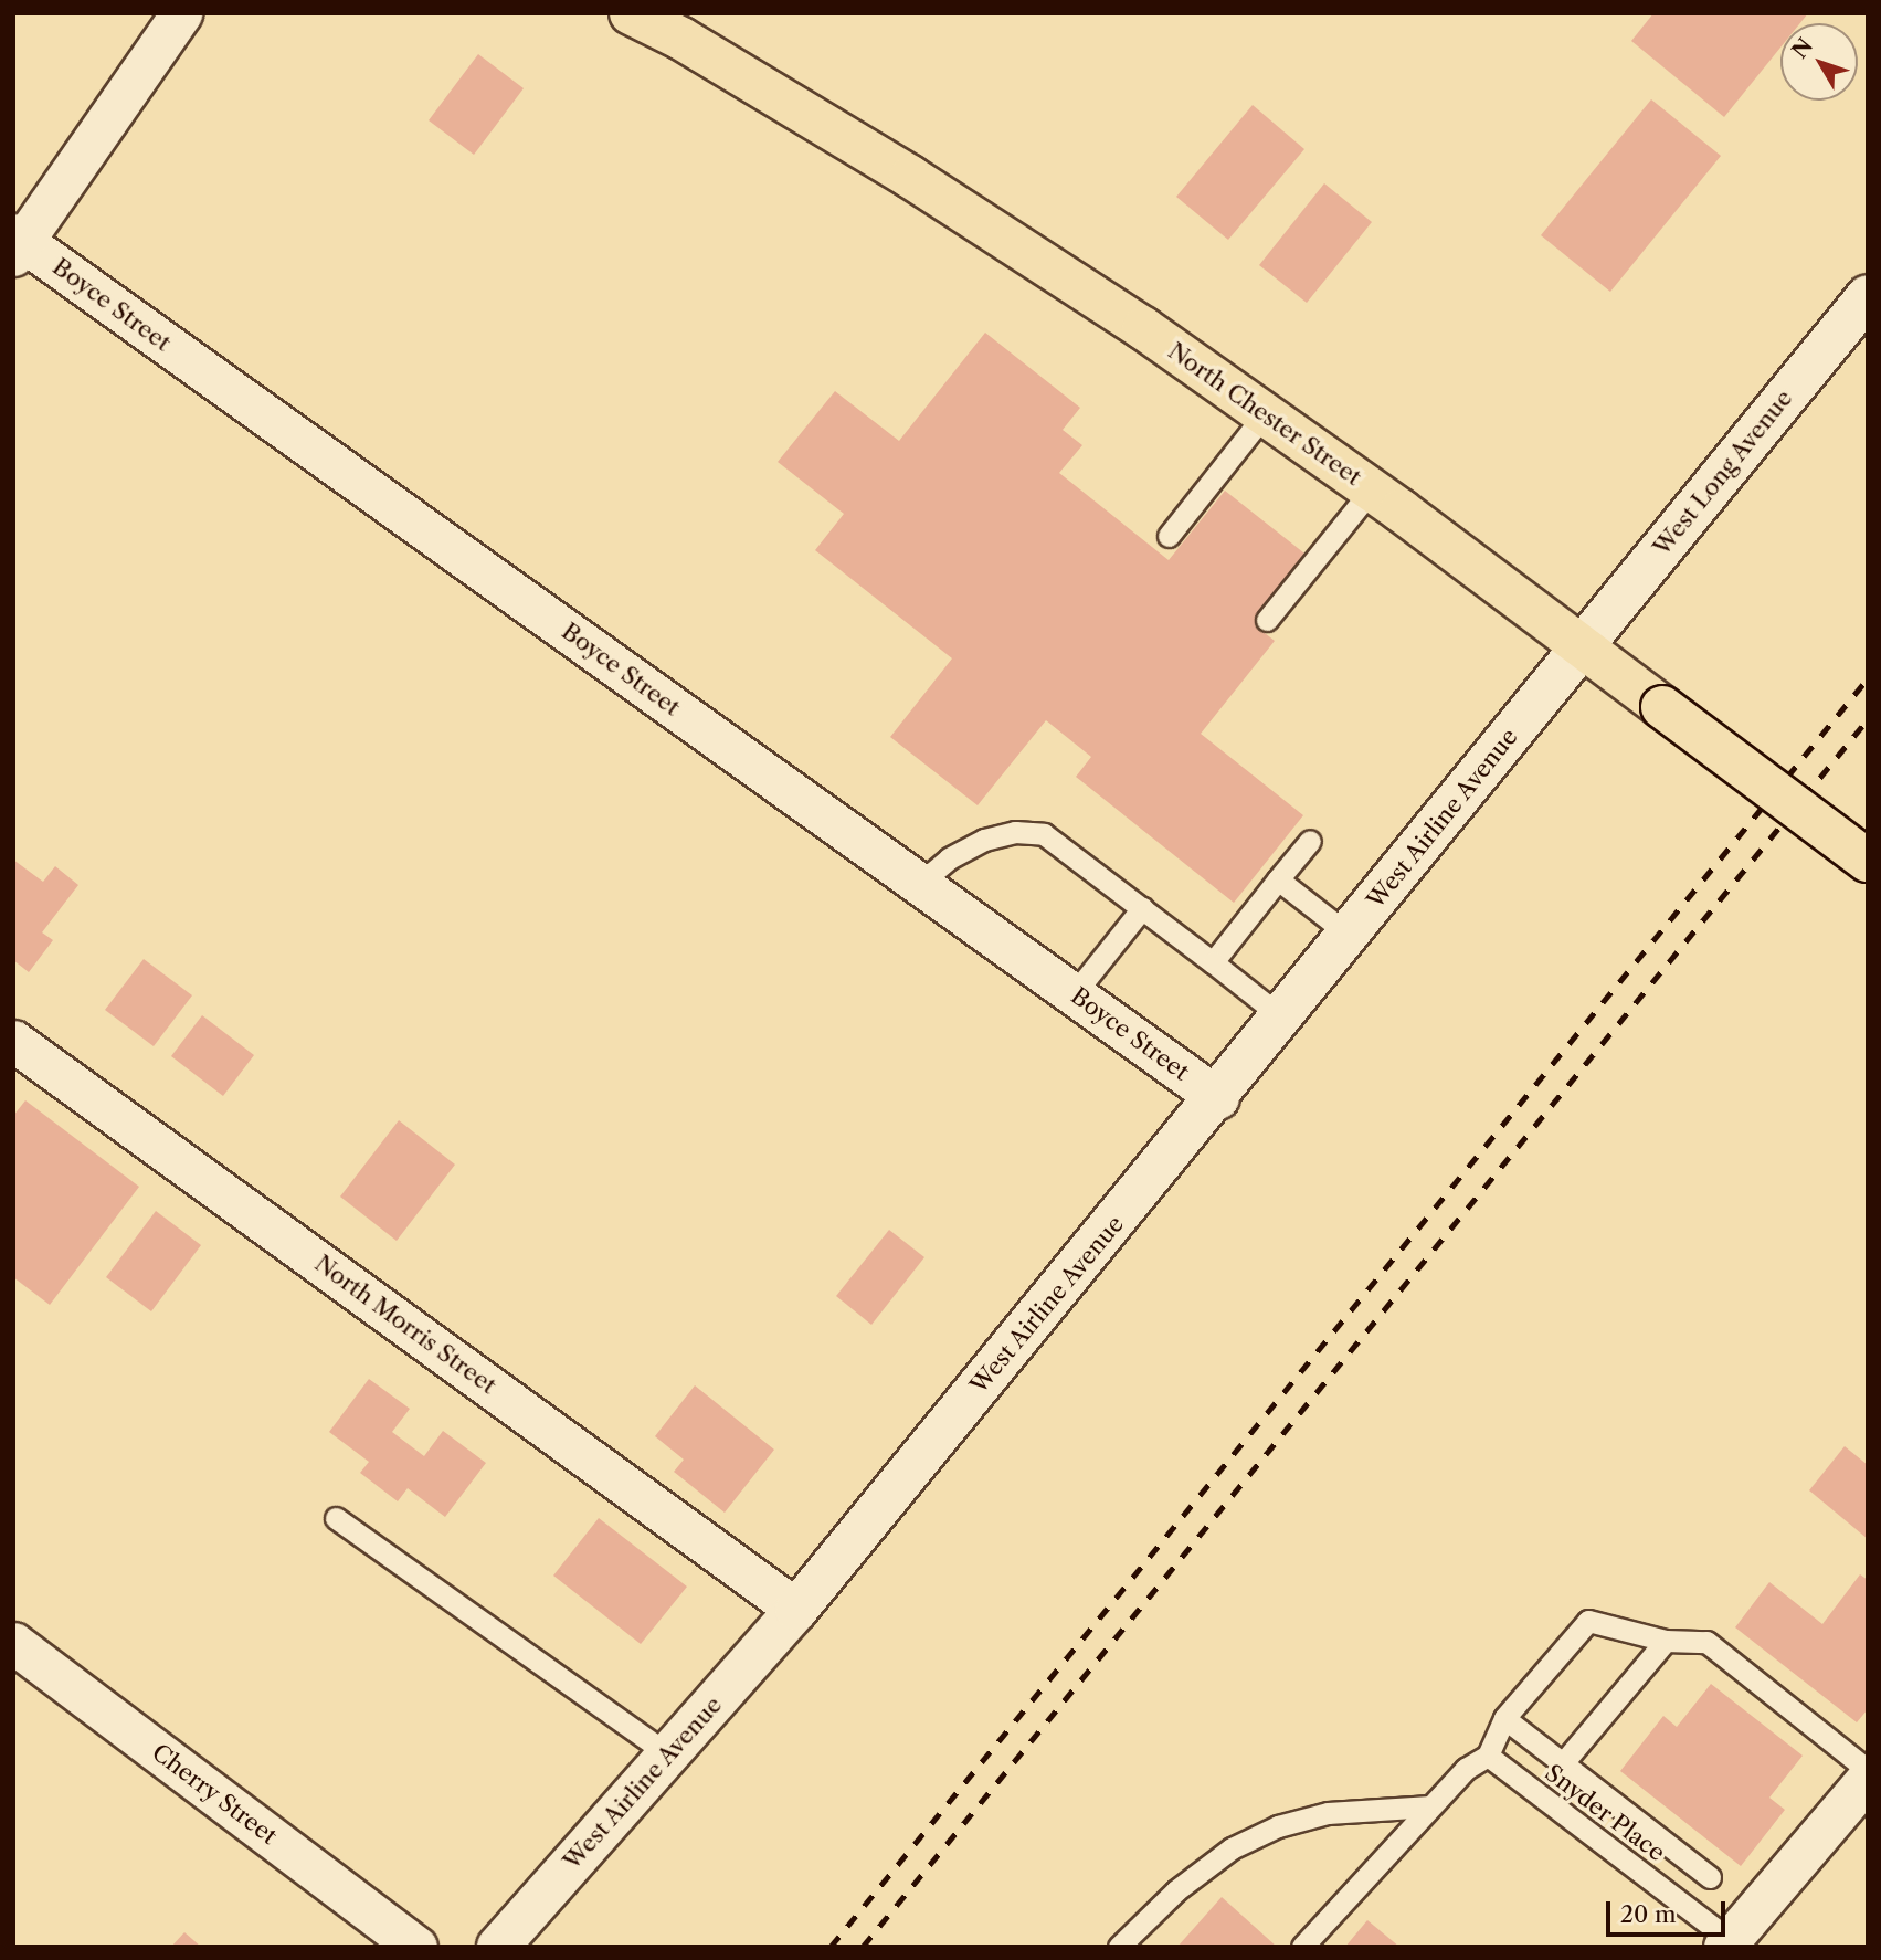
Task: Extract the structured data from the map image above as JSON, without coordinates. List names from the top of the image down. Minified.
{"streets":{"main road":["North Chester Street","West Long Avenue","West Airline Avenue"],"street":["Boyce Street","North Morris Street","Cherry Street"],"lane":["Snyder Place"]},"crossings":[["Boyce Street","West Airline Avenue"],["North Chester Street","West Long Avenue"],["North Chester Street","West Airline Avenue"],["West Long Avenue","West Airline Avenue"],["West Airline Avenue","North Morris Street"]],"scale_bar":"20 m","north":"top left"}
